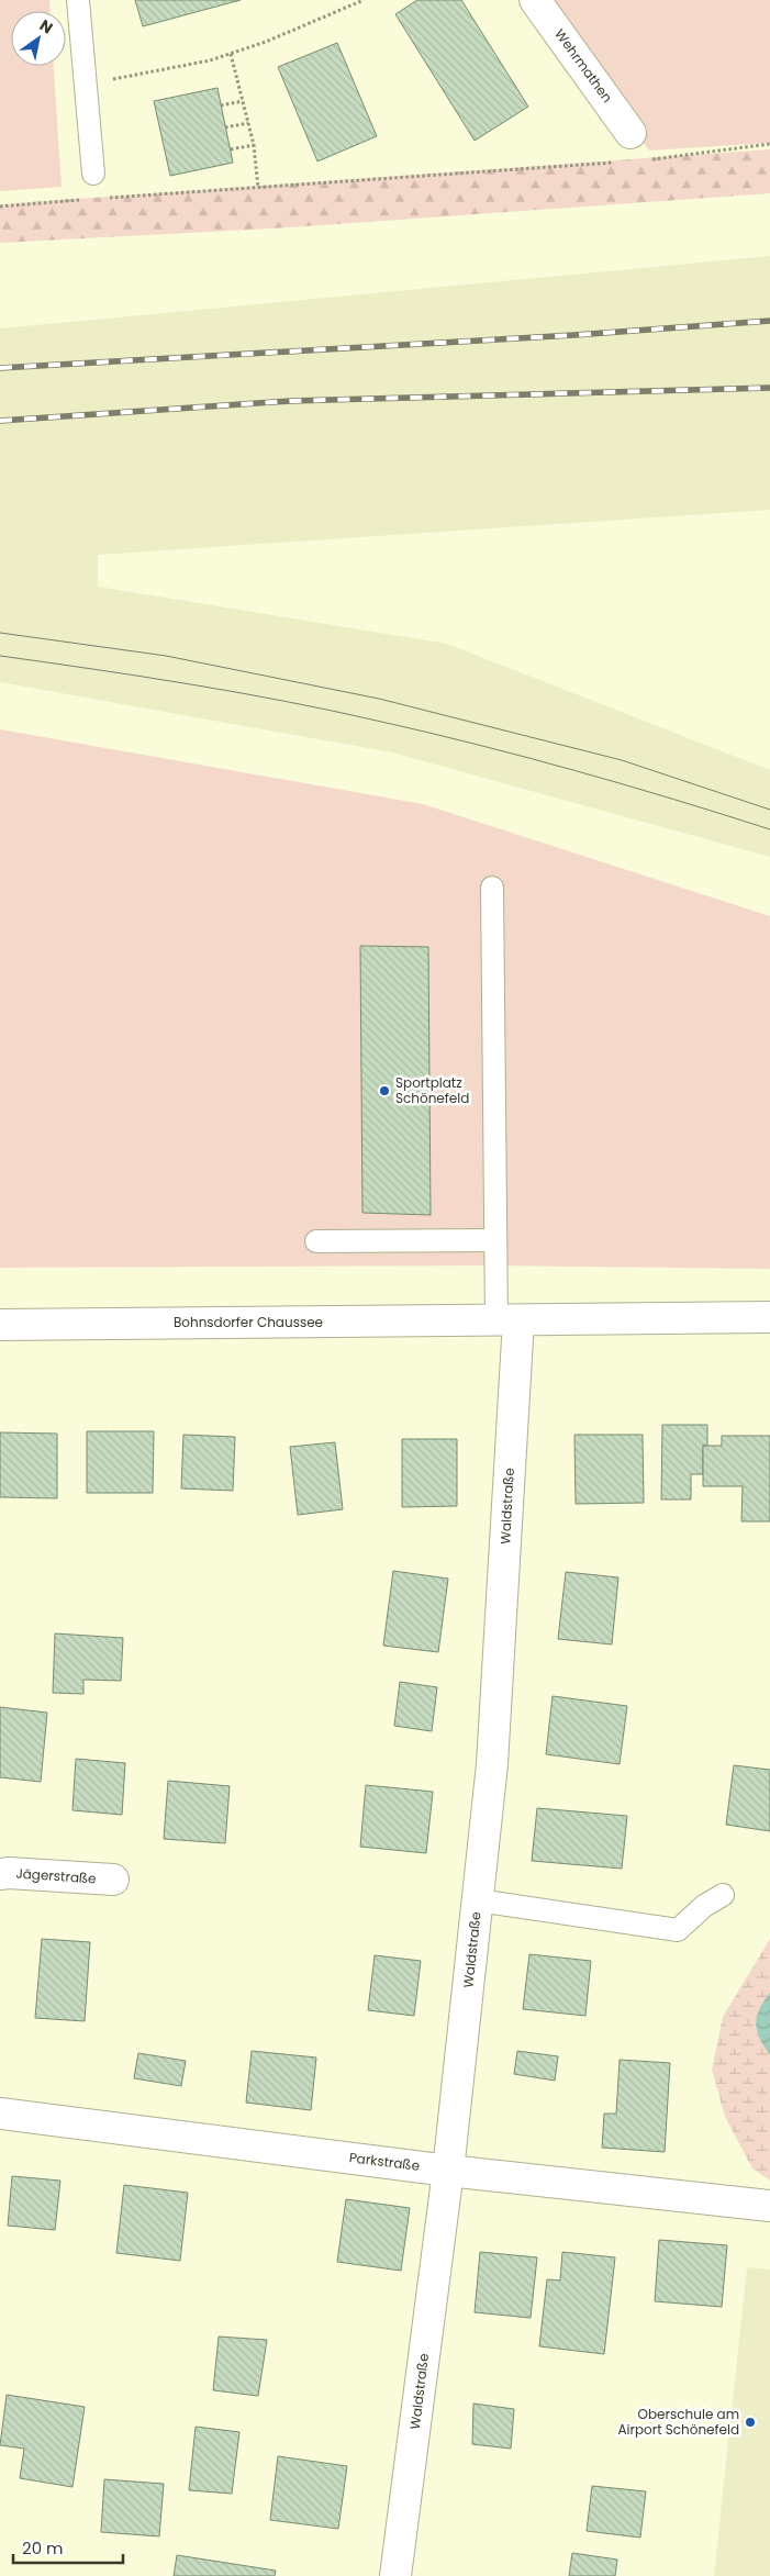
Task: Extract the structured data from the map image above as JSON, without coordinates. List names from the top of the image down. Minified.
{"streets":{"street":["Wehrmathen","Bohnsdorfer Chaussee","Waldstraße","Jägerstraße","Parkstraße"]},"crossings":[["Bohnsdorfer Chaussee","Waldstraße"],["Waldstraße","Parkstraße"]],"places":["Sportplatz Schönefeld","Oberschule am Airport Schönefeld"],"scale_bar":"20 m","north":"top right"}
